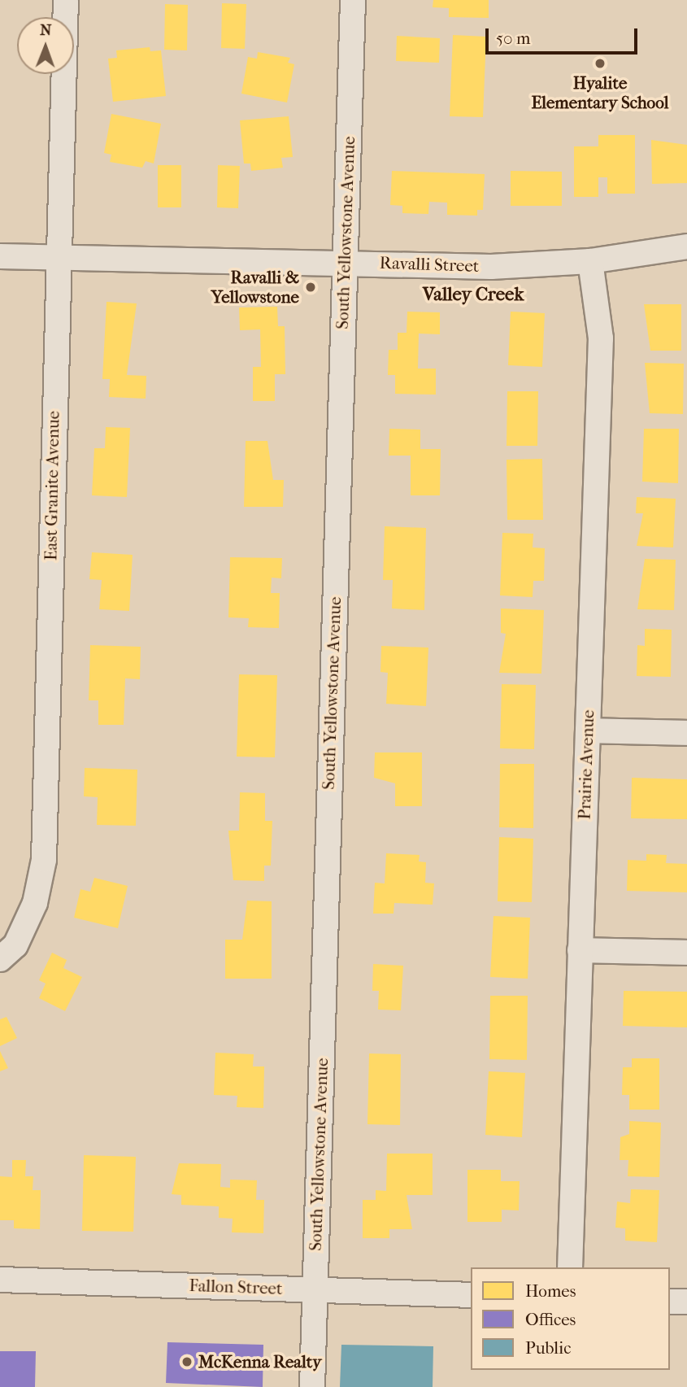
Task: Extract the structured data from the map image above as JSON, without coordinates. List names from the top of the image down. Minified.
{"streets":{"street":["South Yellowstone Avenue","Ravalli Street","East Granite Avenue","Prairie Avenue","Fallon Street"]},"crossings":[["South Yellowstone Avenue","Ravalli Street"],["South Yellowstone Avenue","Fallon Street"],["Ravalli Street","East Granite Avenue"],["Ravalli Street","Prairie Avenue"]],"districts":["Valley Creek"],"places":["Hyalite Elementary School","Ravalli & Yellowstone","McKenna Realty"],"legend":["Homes","Offices","Public"],"scale_bar":"50 m","north":"top"}
